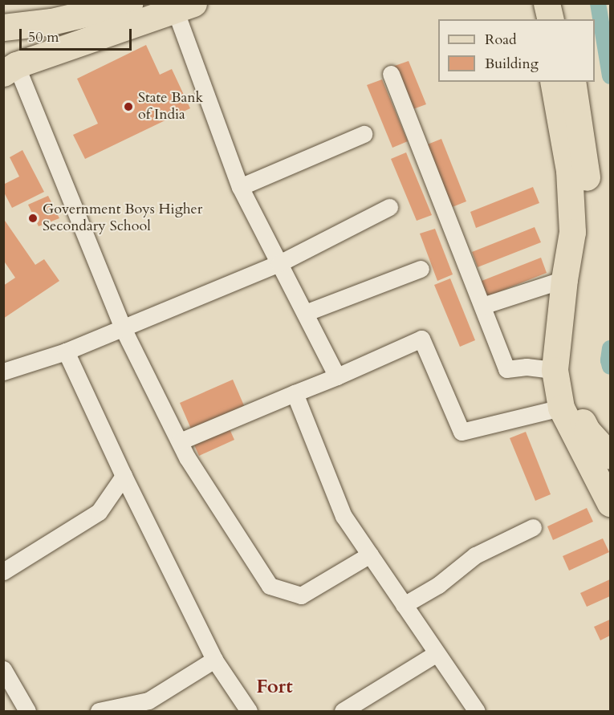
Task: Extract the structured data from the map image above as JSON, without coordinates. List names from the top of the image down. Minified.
{"districts":["Fort"],"places":["State Bank of India","Government Boys Higher Secondary School"],"legend":["Road","Building"],"scale_bar":"50 m"}
